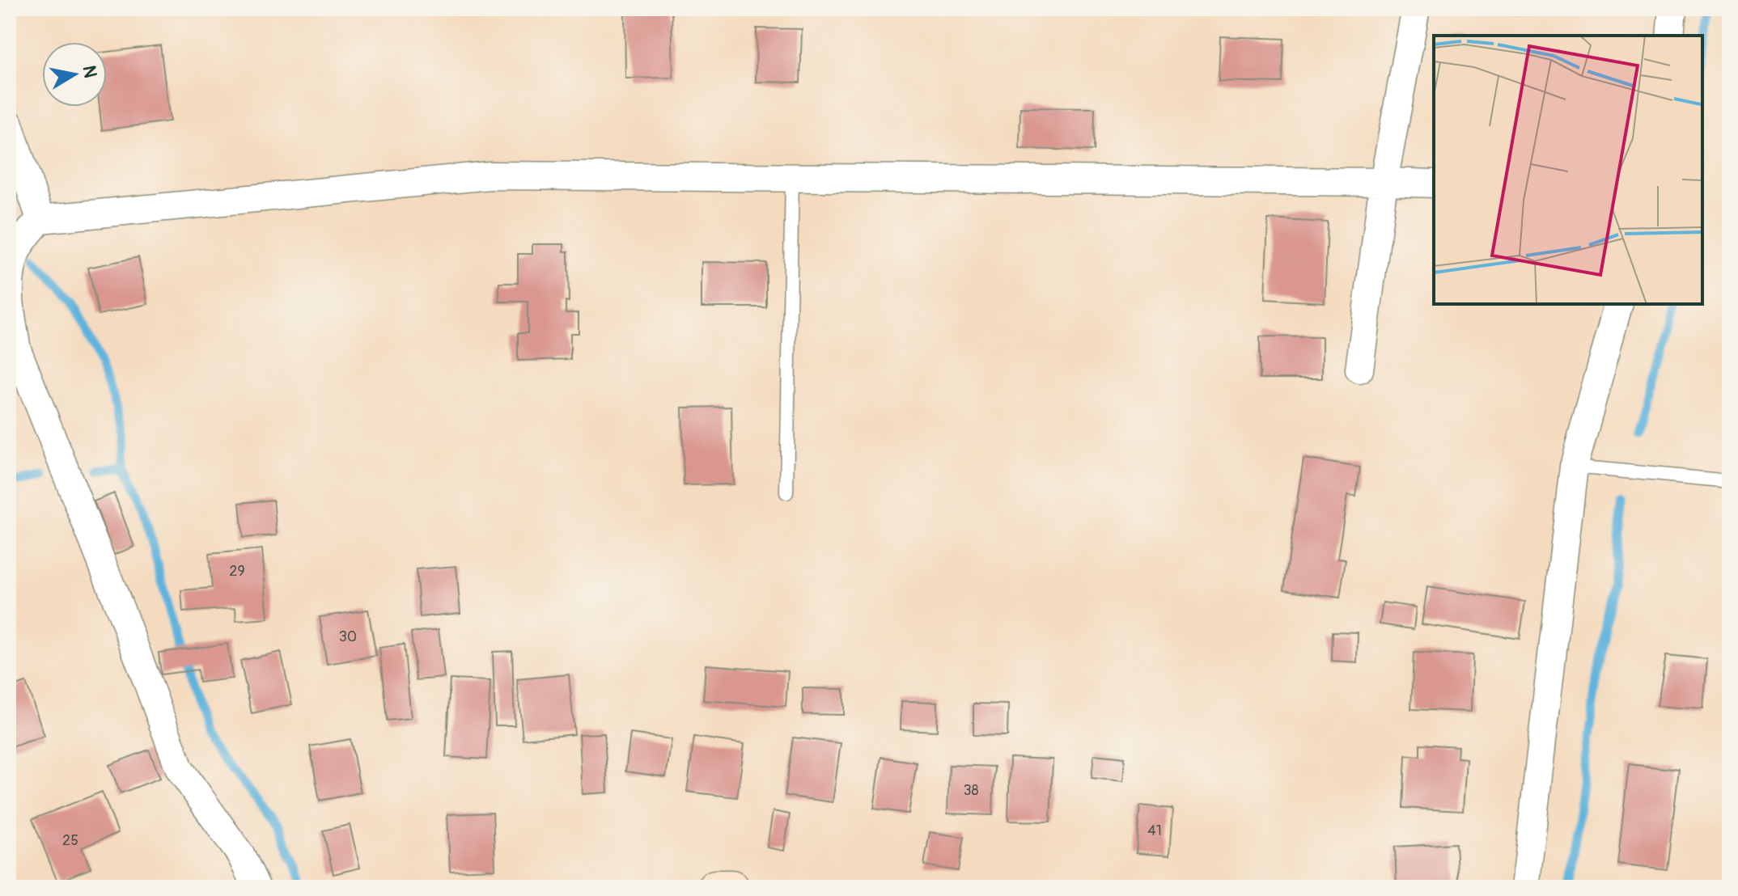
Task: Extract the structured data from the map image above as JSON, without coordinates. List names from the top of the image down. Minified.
{"house_numbers":["29","30","38","41","25"],"north":"right"}
